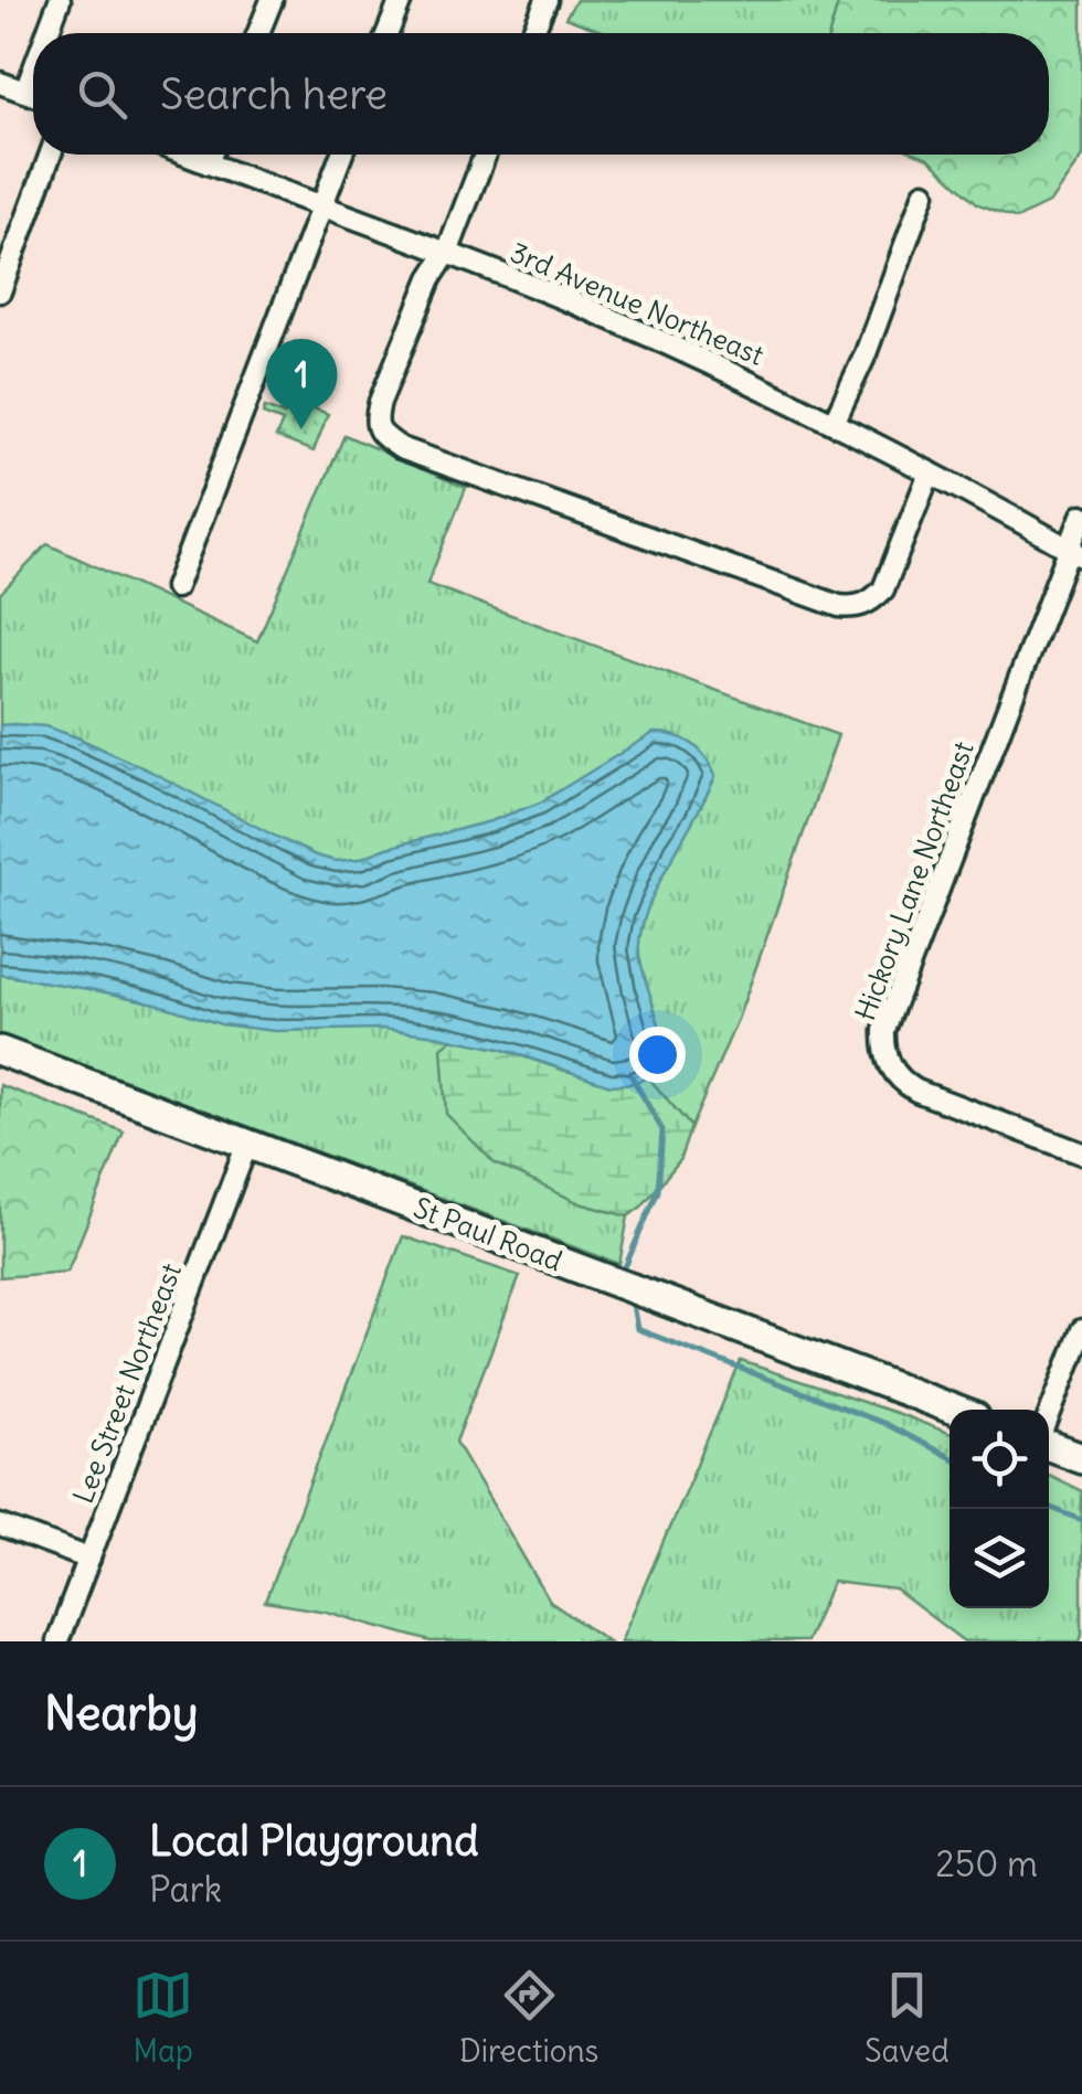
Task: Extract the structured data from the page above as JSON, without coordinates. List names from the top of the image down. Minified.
{"streets":{"street":["3rd Avenue Northeast","Hickory Lane Northeast","St Paul Road","Lee Street Northeast"]},"crossings":[["3rd Avenue Northeast","Hickory Lane Northeast"],["St Paul Road","Lee Street Northeast"]],"page":{"search":"Search here","pins":"1","heading":"Nearby","list":[{"mark":"1","name":"Local Playground","note":"Park","value":"250 m"}],"nav":["Map","Directions","Saved"]}}
